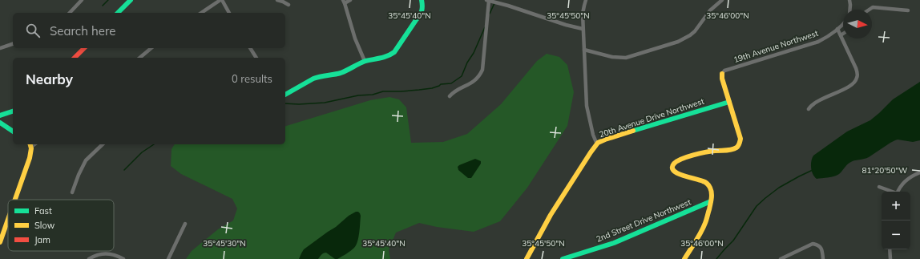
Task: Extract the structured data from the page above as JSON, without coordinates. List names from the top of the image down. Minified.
{"streets":{"street":["19th Avenue Northwest","20th Avenue Drive Northwest","2nd Street Drive Northwest"]},"legend":["Fast","Slow","Jam"],"north":"right","page":{"search":"Search here","heading":["Nearby","0 results"],"map_buttons":["+","−"]},"coordinates":["35°45'40\"N","35°45'50\"N","35°46'00\"N","81°20'50\"W","35°45'30\"N"]}
